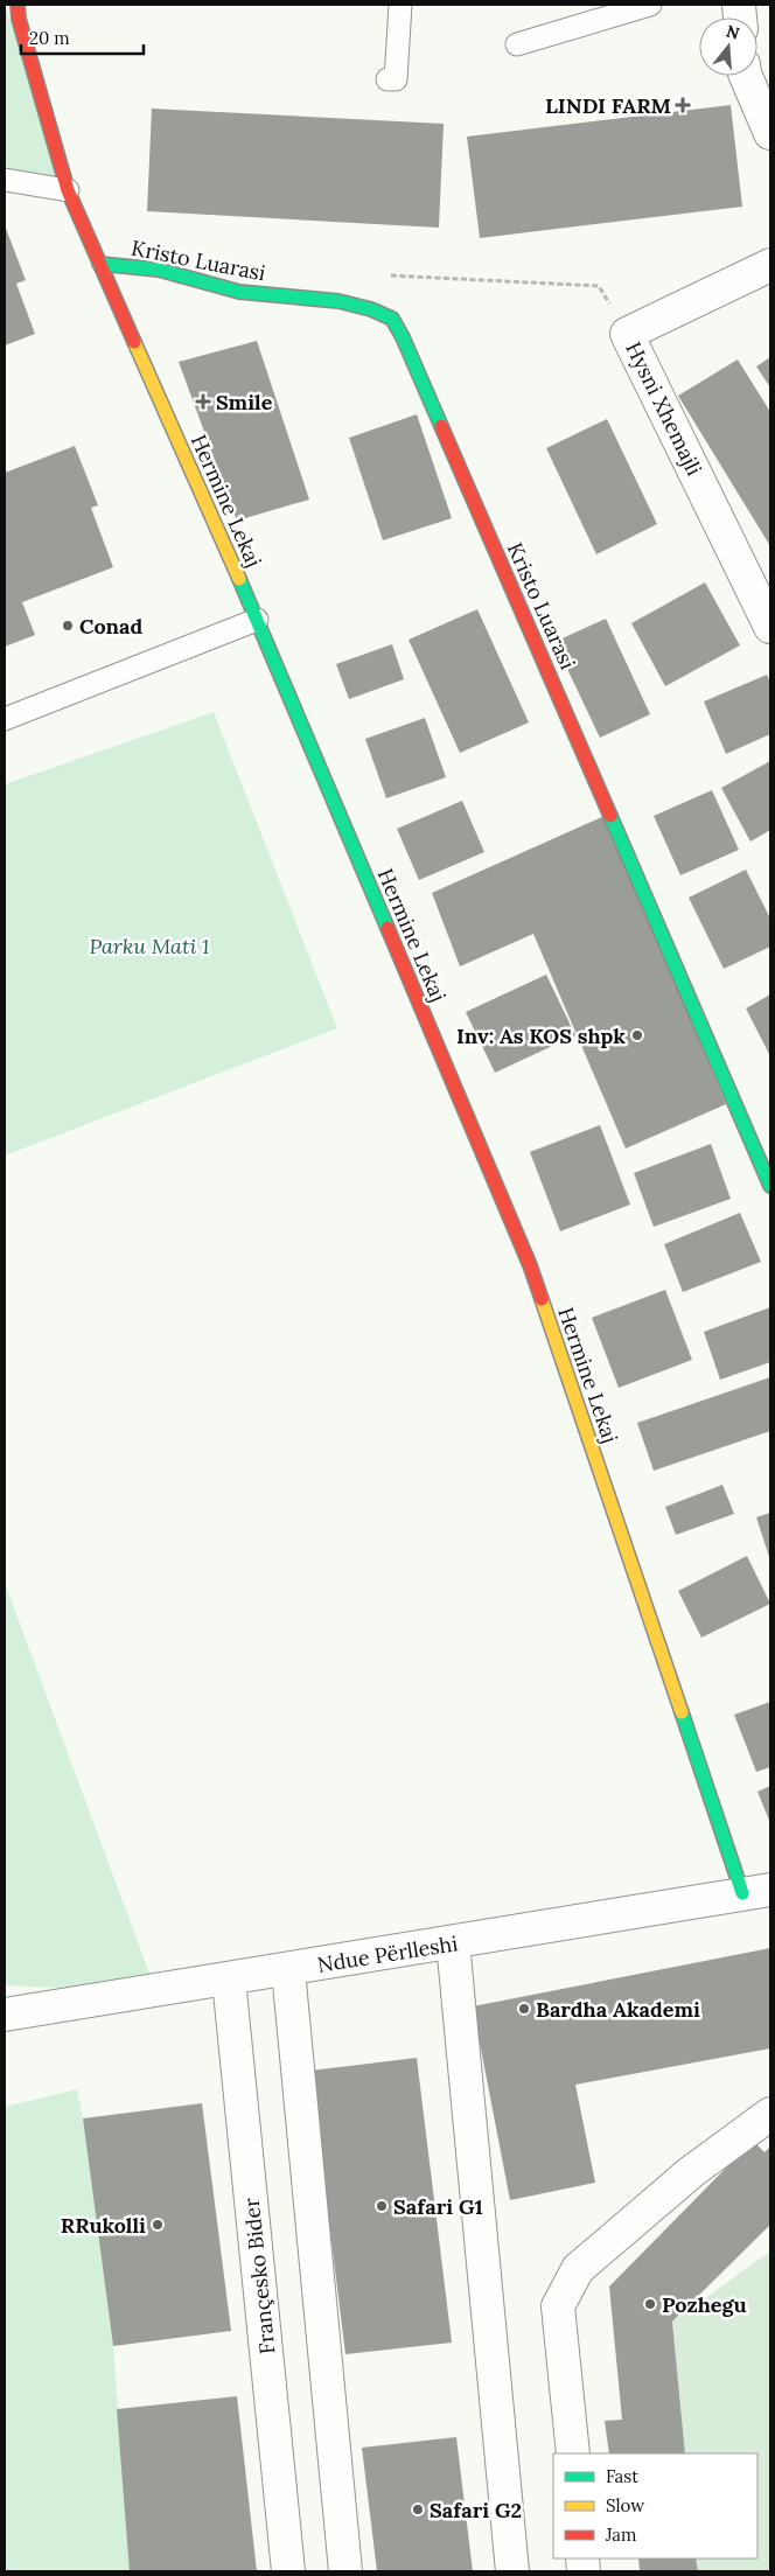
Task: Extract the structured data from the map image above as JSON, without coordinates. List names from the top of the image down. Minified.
{"streets":{"street":["Kristo Luarasi","Hysni Xhemajli","Hermine Lekaj","Ndue Përlleshi","Françesko Bider"]},"crossings":[["Kristo Luarasi","Hermine Lekaj"],["Hermine Lekaj","Ndue Përlleshi"],["Ndue Përlleshi","Françesko Bider"]],"parks":["Parku Mati 1"],"places":{"health":["LINDI FARM","Smile"],"other":["Conad","Inv: As KOS shpk","Bardha Akademi","Safari G1","RRukolli","Pozhegu","Safari G2"]},"legend":["Fast","Slow","Jam"],"scale_bar":"20 m","north":"top"}
